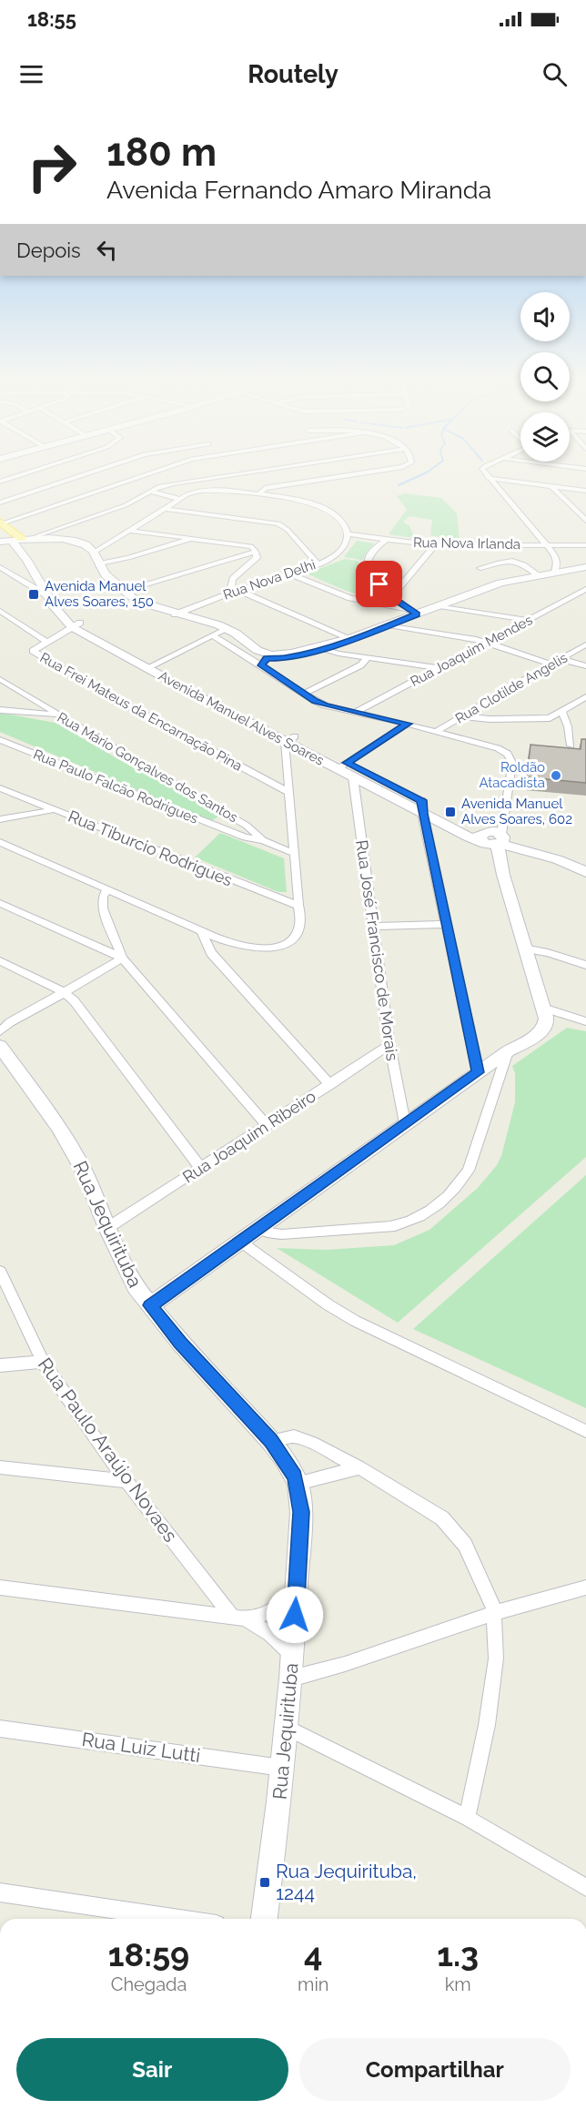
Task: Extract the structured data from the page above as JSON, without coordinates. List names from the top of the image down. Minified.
{"streets":{"street":["Rua Nova Irlanda","Rua Nova Delhi","Rua Joaquim Mendes","Rua Clotilde Angelis","Rua Frei Mateus da Encarnação Pina","Avenida Manuel Alves Soares","Rua Mário Gonçalves dos Santos","Rua Paulo Falcão Rodrigues","Rua Tiburcio Rodrigues","Rua José Francisco de Morais","Rua Joaquim Ribeiro","Rua Jequirituba","Rua Paulo Araújo Novaes","Rua Luiz Lutti"]},"crossings":[["Rua Nova Irlanda","Rua Nova Delhi"],["Rua Frei Mateus da Encarnação Pina","Avenida Manuel Alves Soares"],["Avenida Manuel Alves Soares","Rua José Francisco de Morais"],["Rua Mário Gonçalves dos Santos","Rua Paulo Falcão Rodrigues"],["Rua José Francisco de Morais","Rua Joaquim Ribeiro"],["Rua Joaquim Ribeiro","Rua Jequirituba"],["Rua Jequirituba","Rua Luiz Lutti"]],"places":{"transit":["Avenida Manuel Alves Soares, 150","Avenida Manuel Alves Soares, 602","Rua Jequirituba, 1244"],"other":["Roldão Atacadista"]},"page":{"status":"18:55","header":"Routely","turn":["180 m","Avenida Fernando Amaro Miranda"],"then":"Depois","eta":["18:59","Chegada","4","min","1.3","km"],"buttons":["Sair","Compartilhar"]}}
